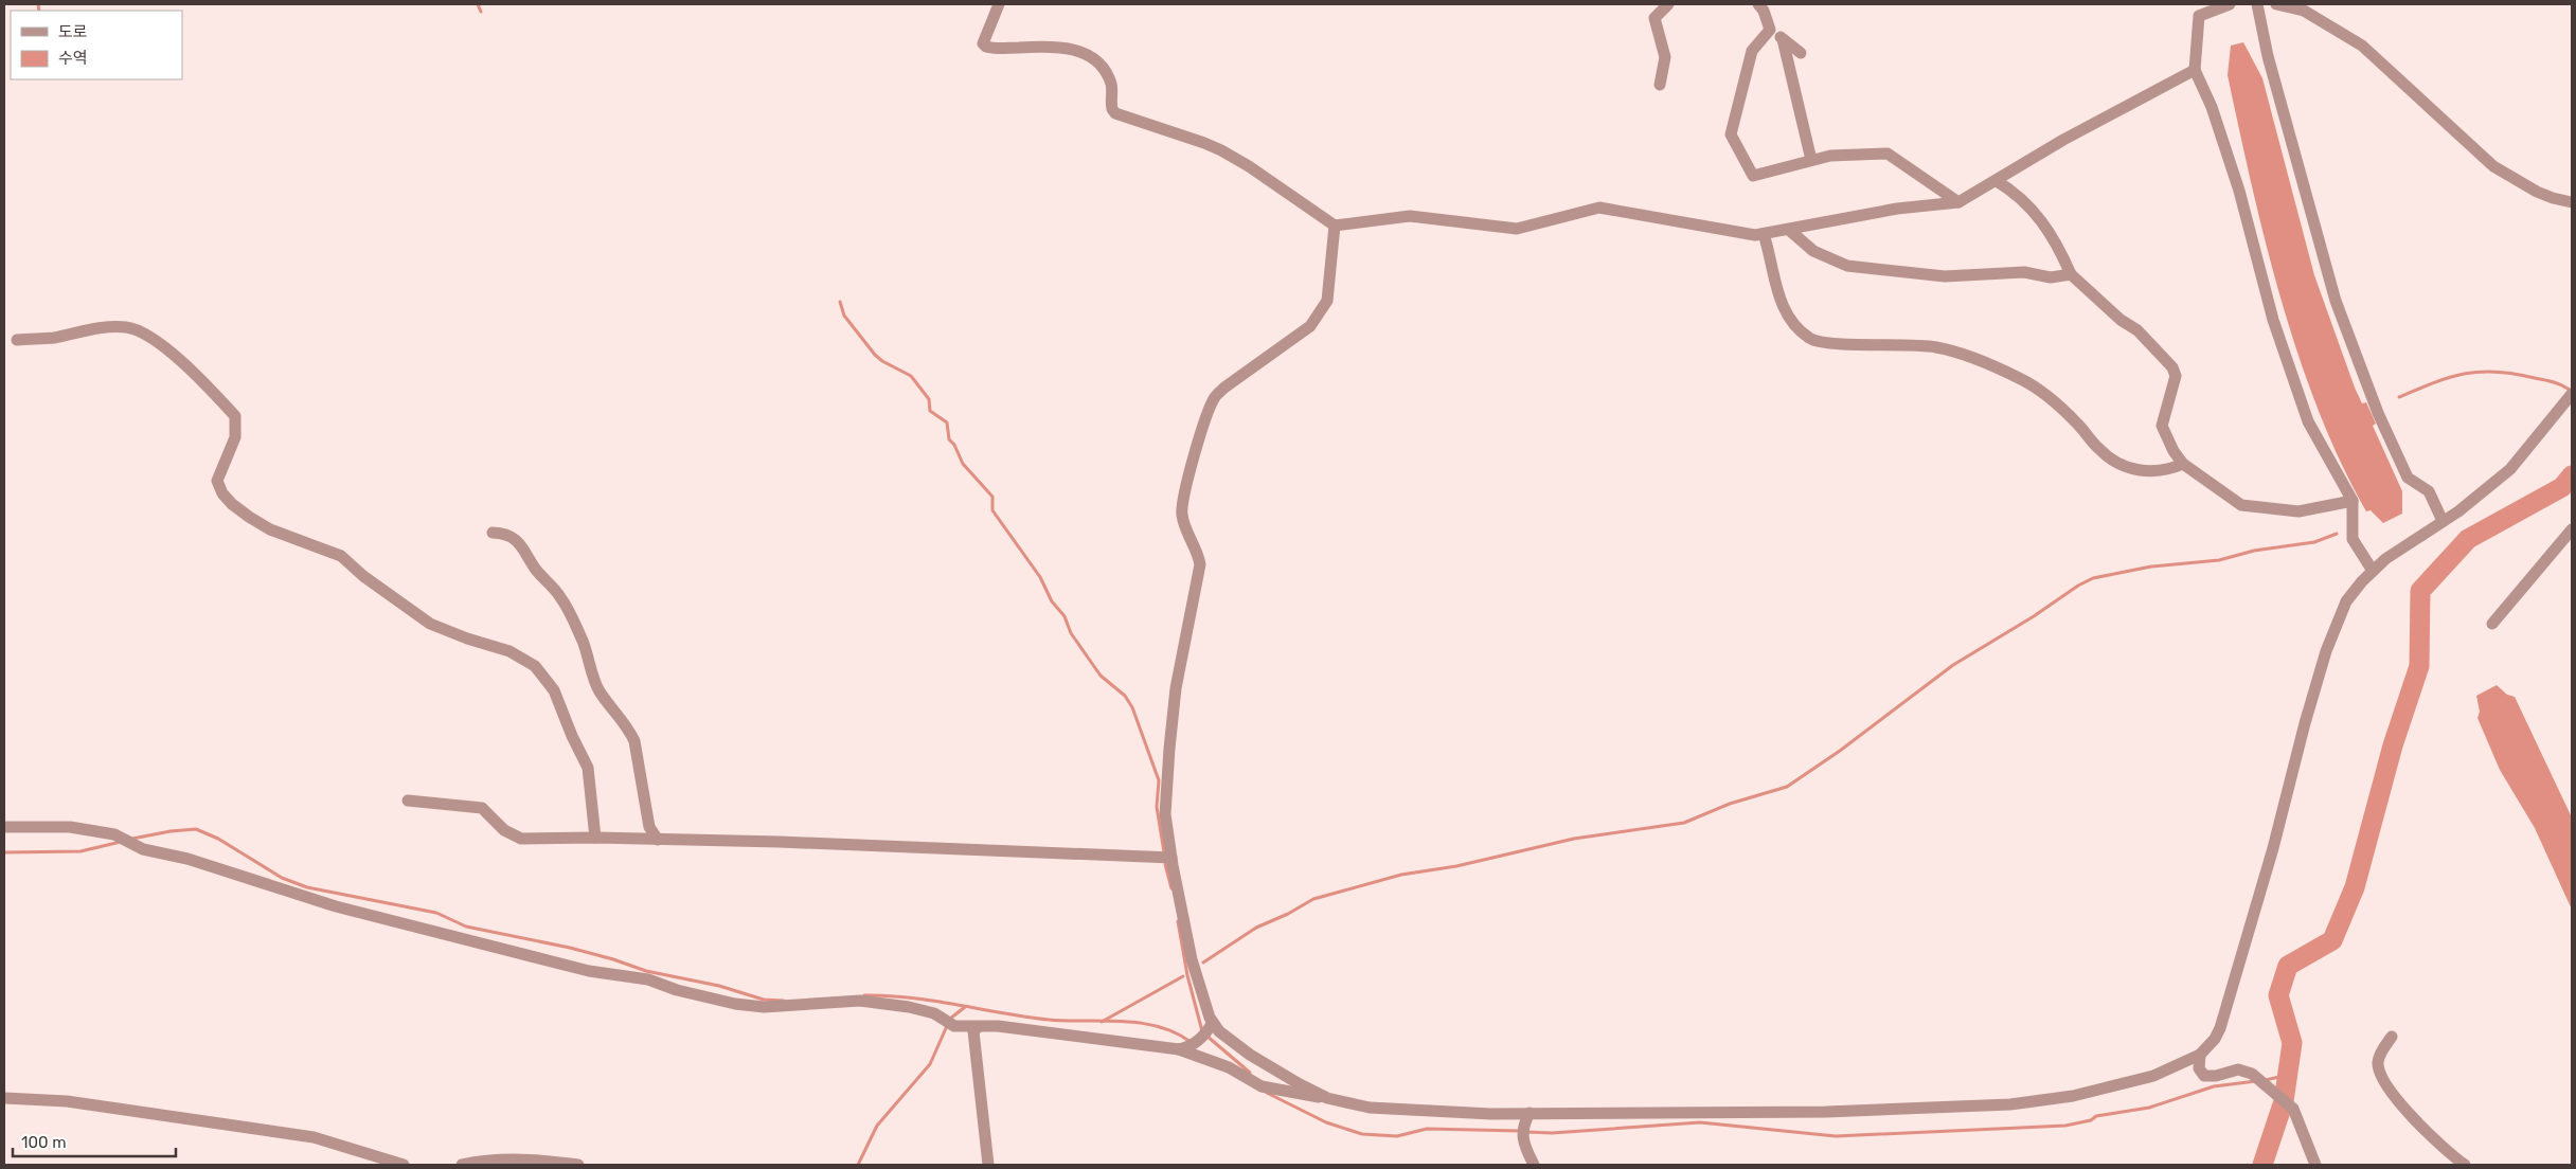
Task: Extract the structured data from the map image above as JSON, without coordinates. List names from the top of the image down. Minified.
{"legend":["도로","수역"],"scale_bar":"100 m"}
